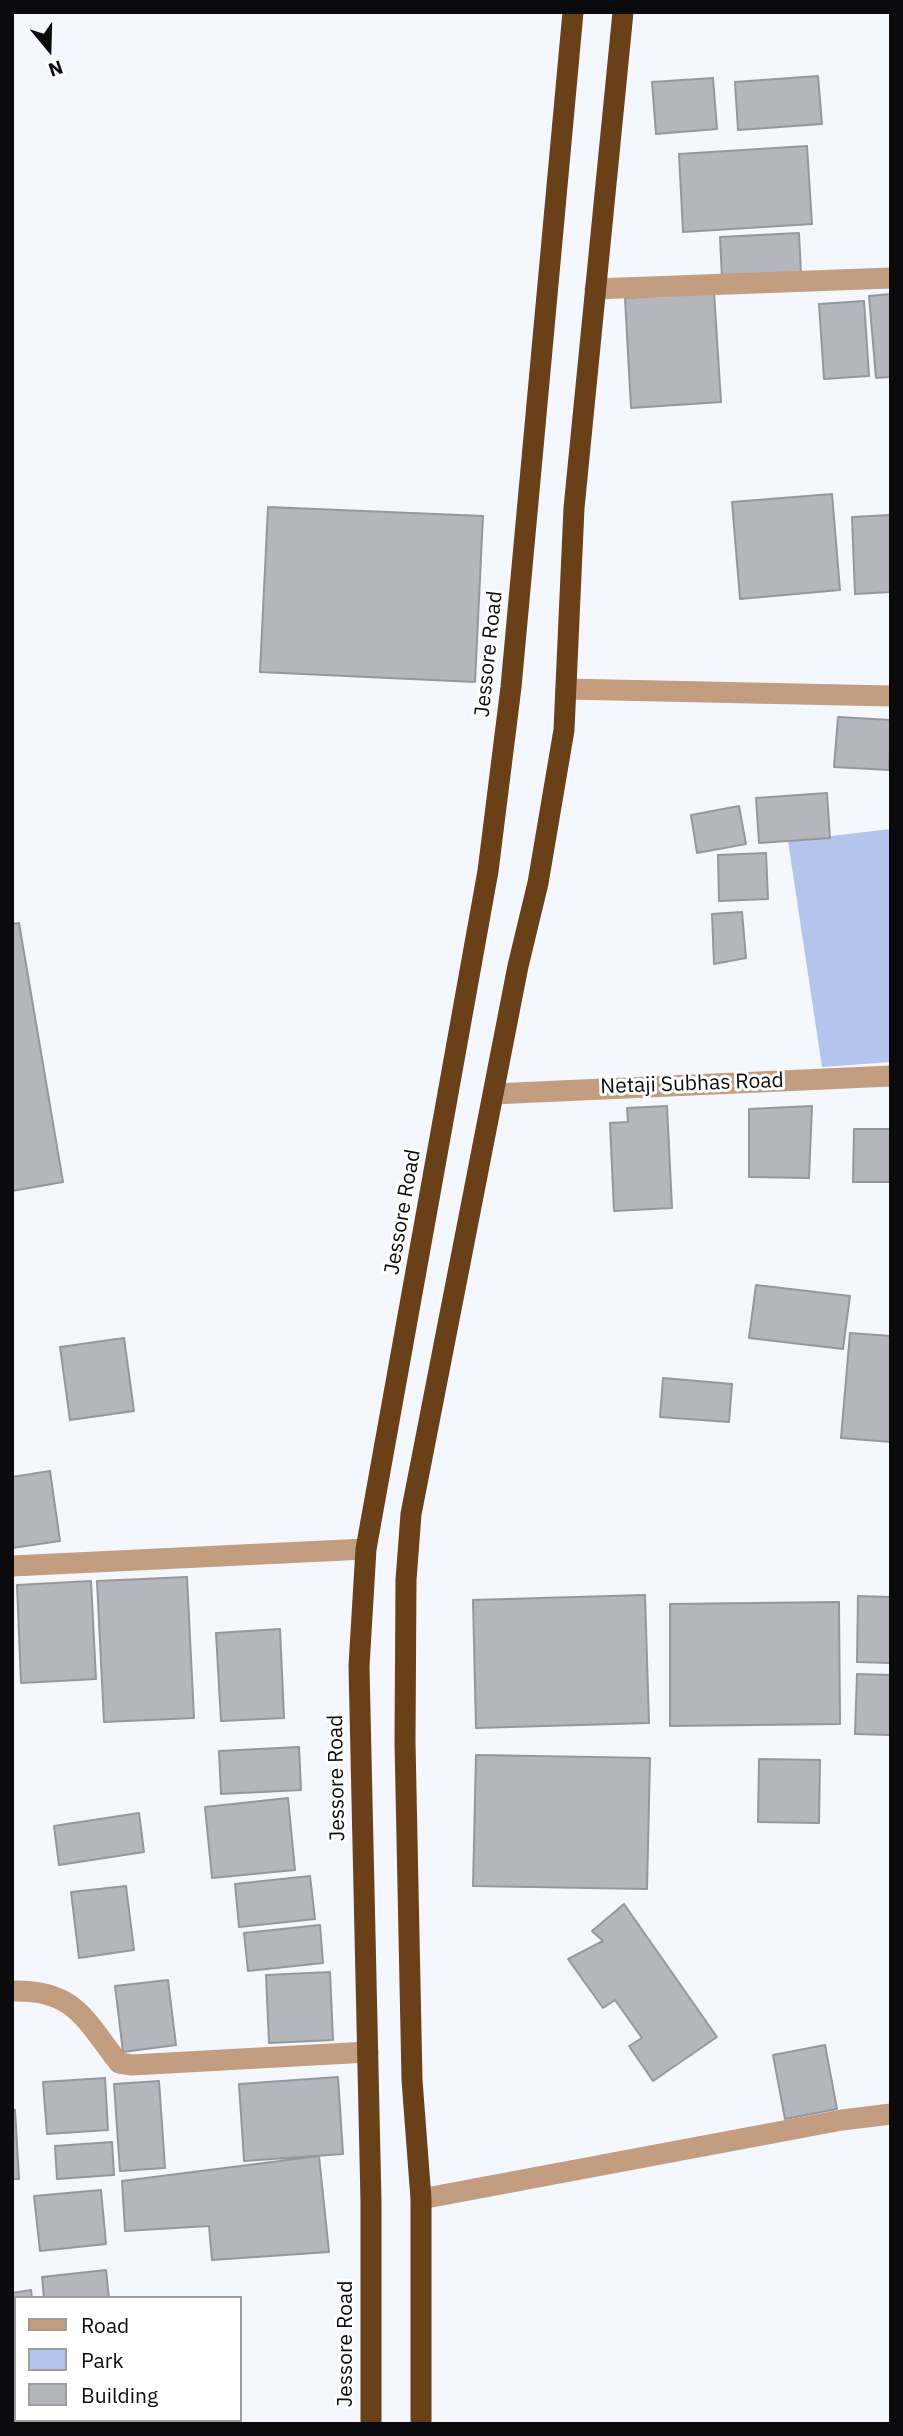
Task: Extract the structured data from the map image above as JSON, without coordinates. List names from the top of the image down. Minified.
{"streets":{"highway":["Jessore Road"],"street":["Netaji Subhas Road"]},"legend":["Road","Park","Building"],"north":"bottom"}
